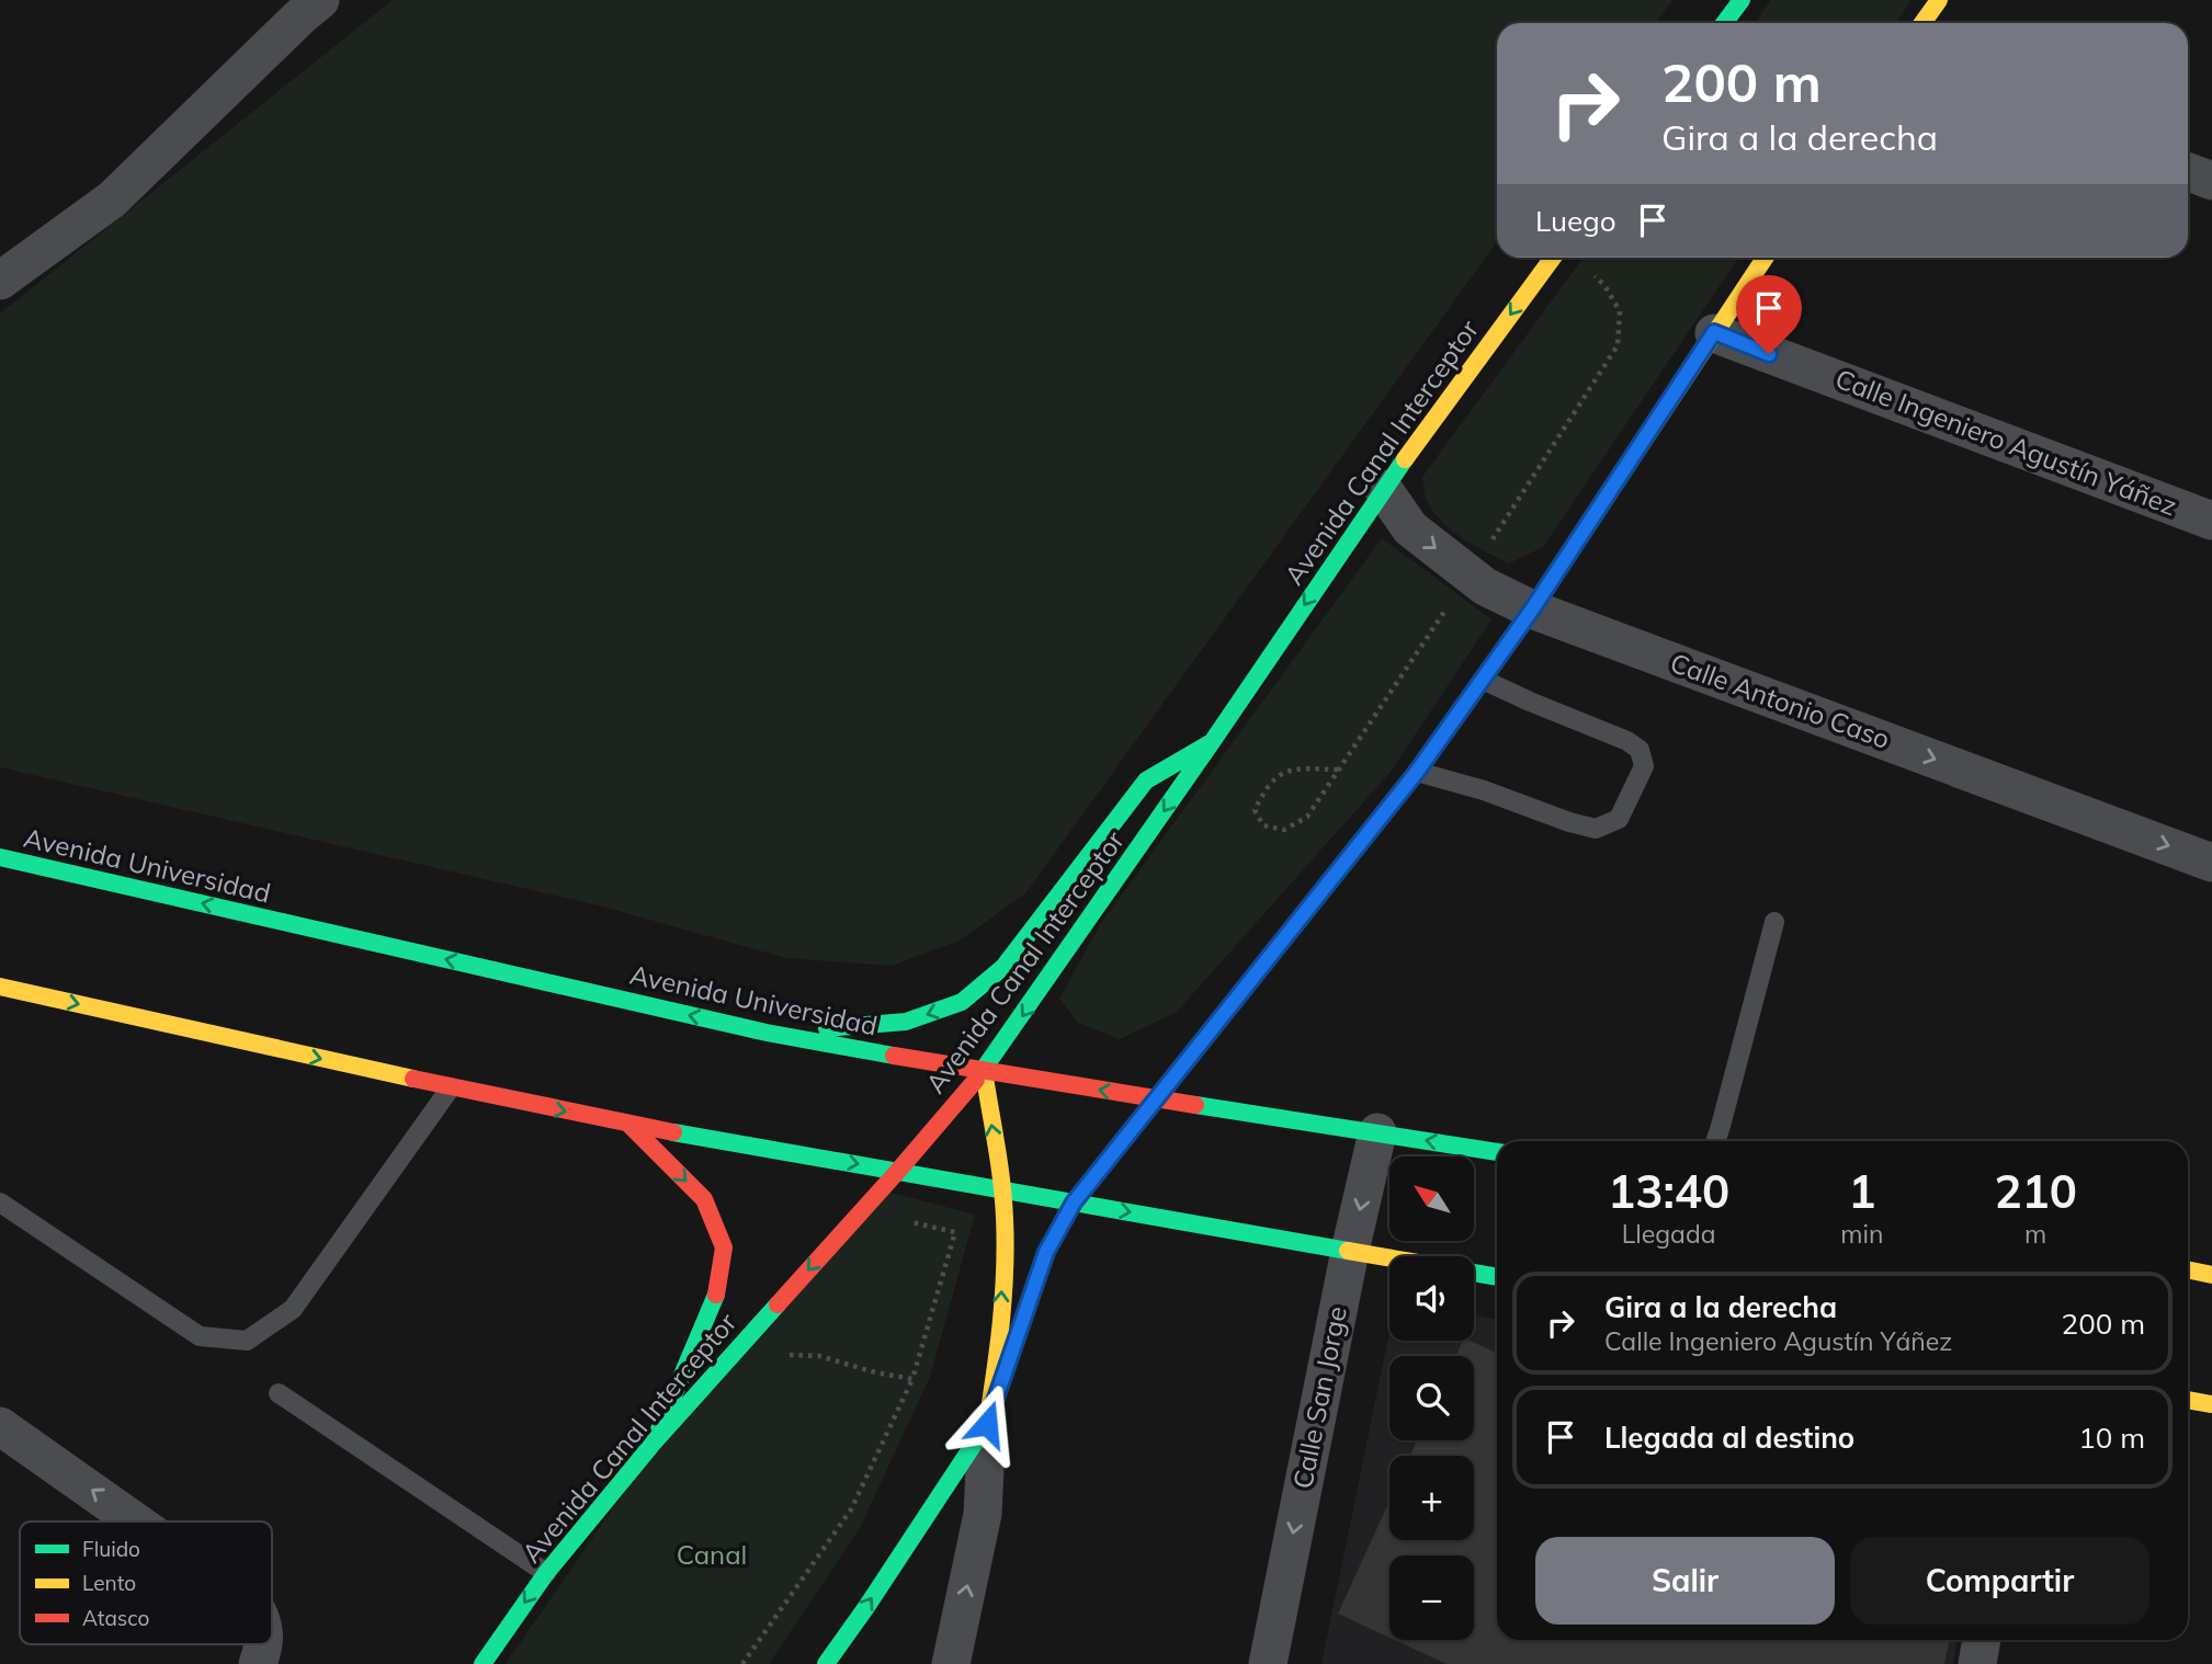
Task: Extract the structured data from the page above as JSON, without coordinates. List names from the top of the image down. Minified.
{"streets":{"main road":["Avenida Canal Interceptor","Avenida Universidad"],"street":["Calle Ingeniero Agustín Yáñez","Calle Antonio Caso","Calle San Jorge"]},"crossings":[["Avenida Canal Interceptor","Calle Antonio Caso"],["Avenida Canal Interceptor","Avenida Universidad"],["Avenida Universidad","Calle San Jorge"]],"one_way":["Avenida Canal Interceptor","Calle Antonio Caso"],"parks":["Canal"],"legend":["Fluido","Lento","Atasco"],"north":"top left","page":{"turn":["200 m","Gira a la derecha"],"then":"Luego","eta":["13:40","Llegada","1","min","210","m"],"map_buttons":["+","−"],"list":[{"name":"Gira a la derecha","note":"Calle Ingeniero Agustín Yáñez","value":"200 m"},{"name":"Llegada al destino","value":"10 m"}],"buttons":["Salir","Compartir"]}}
